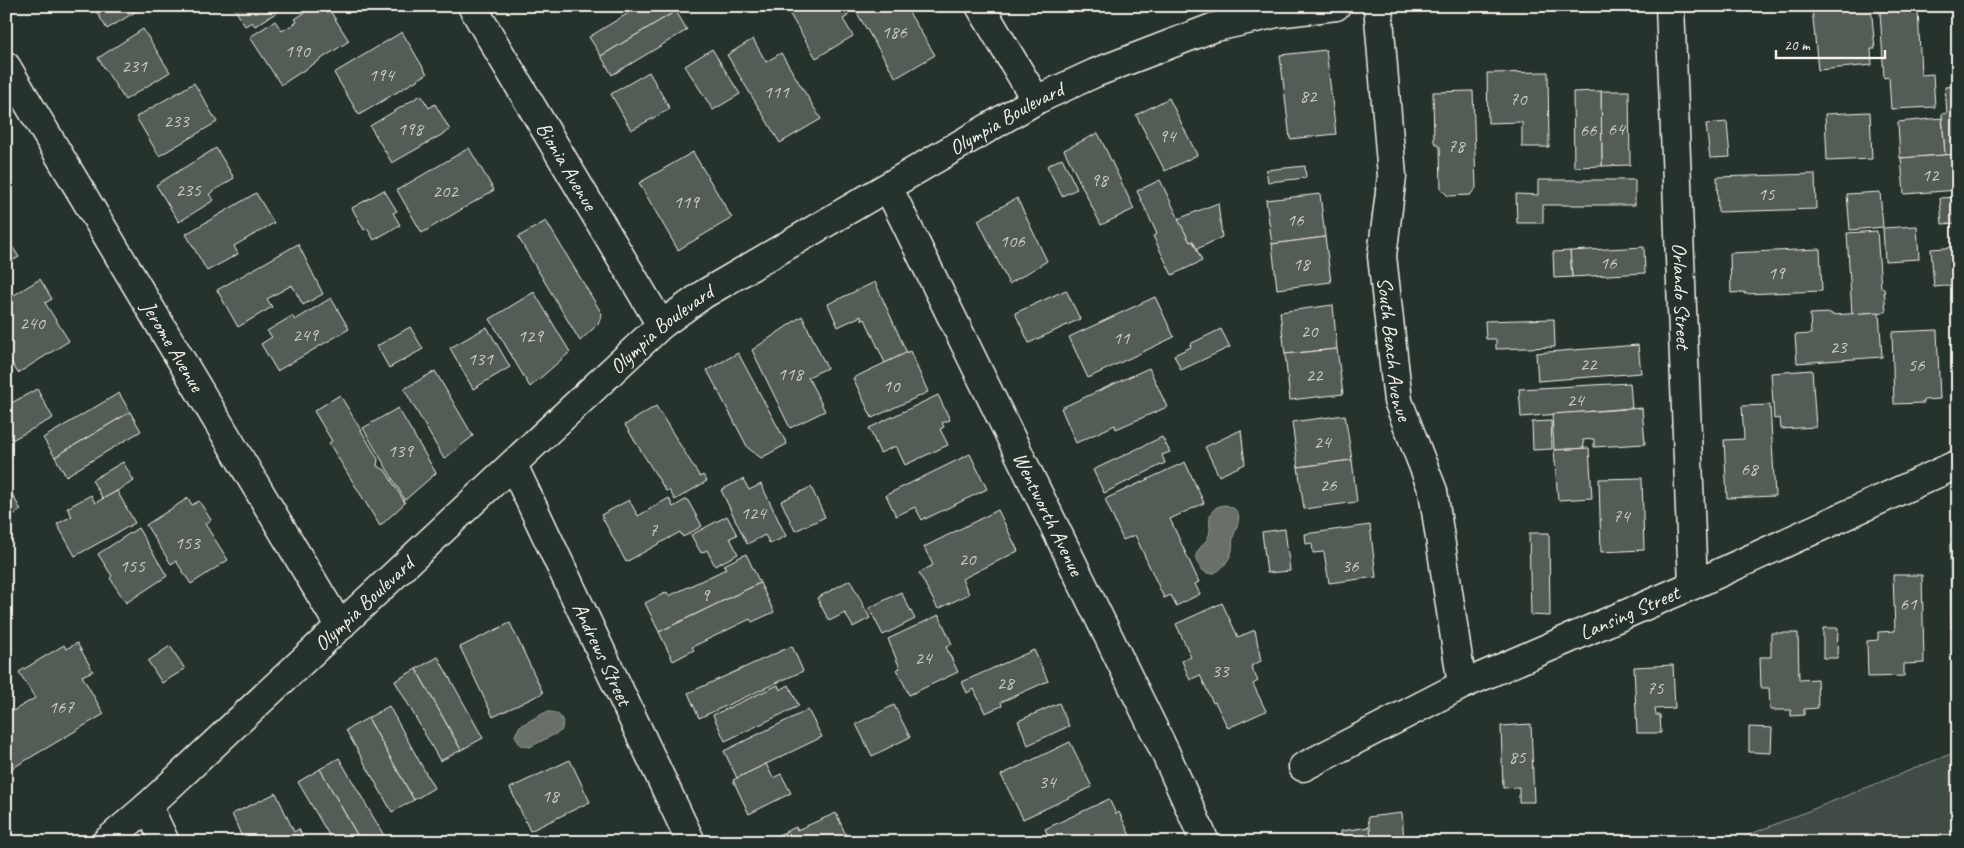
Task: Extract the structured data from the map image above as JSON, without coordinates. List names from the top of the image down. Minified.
{"streets":{"street":["Olympia Boulevard","Bionia Avenue","Orlando Street","Jerome Avenue","South Beach Avenue","Wentworth Avenue","Lansing Street","Andrews Street"]},"crossings":[["Olympia Boulevard","Bionia Avenue"],["Olympia Boulevard","Jerome Avenue"],["Olympia Boulevard","Wentworth Avenue"],["Olympia Boulevard","Andrews Street"],["Orlando Street","Lansing Street"],["South Beach Avenue","Lansing Street"]],"house_numbers":["186","190","231","194","111","82","70","233","198","64","66","94","78","12","98","235","202","15","119","16","106","16","18","19","240","20","249","129","11","23","131","22","56","118","22","10","24","24","139","68","26","124","74","7","153","20","155","36","9","61","24","33","28","75","167","85","34","18"],"scale_bar":"20 m"}
